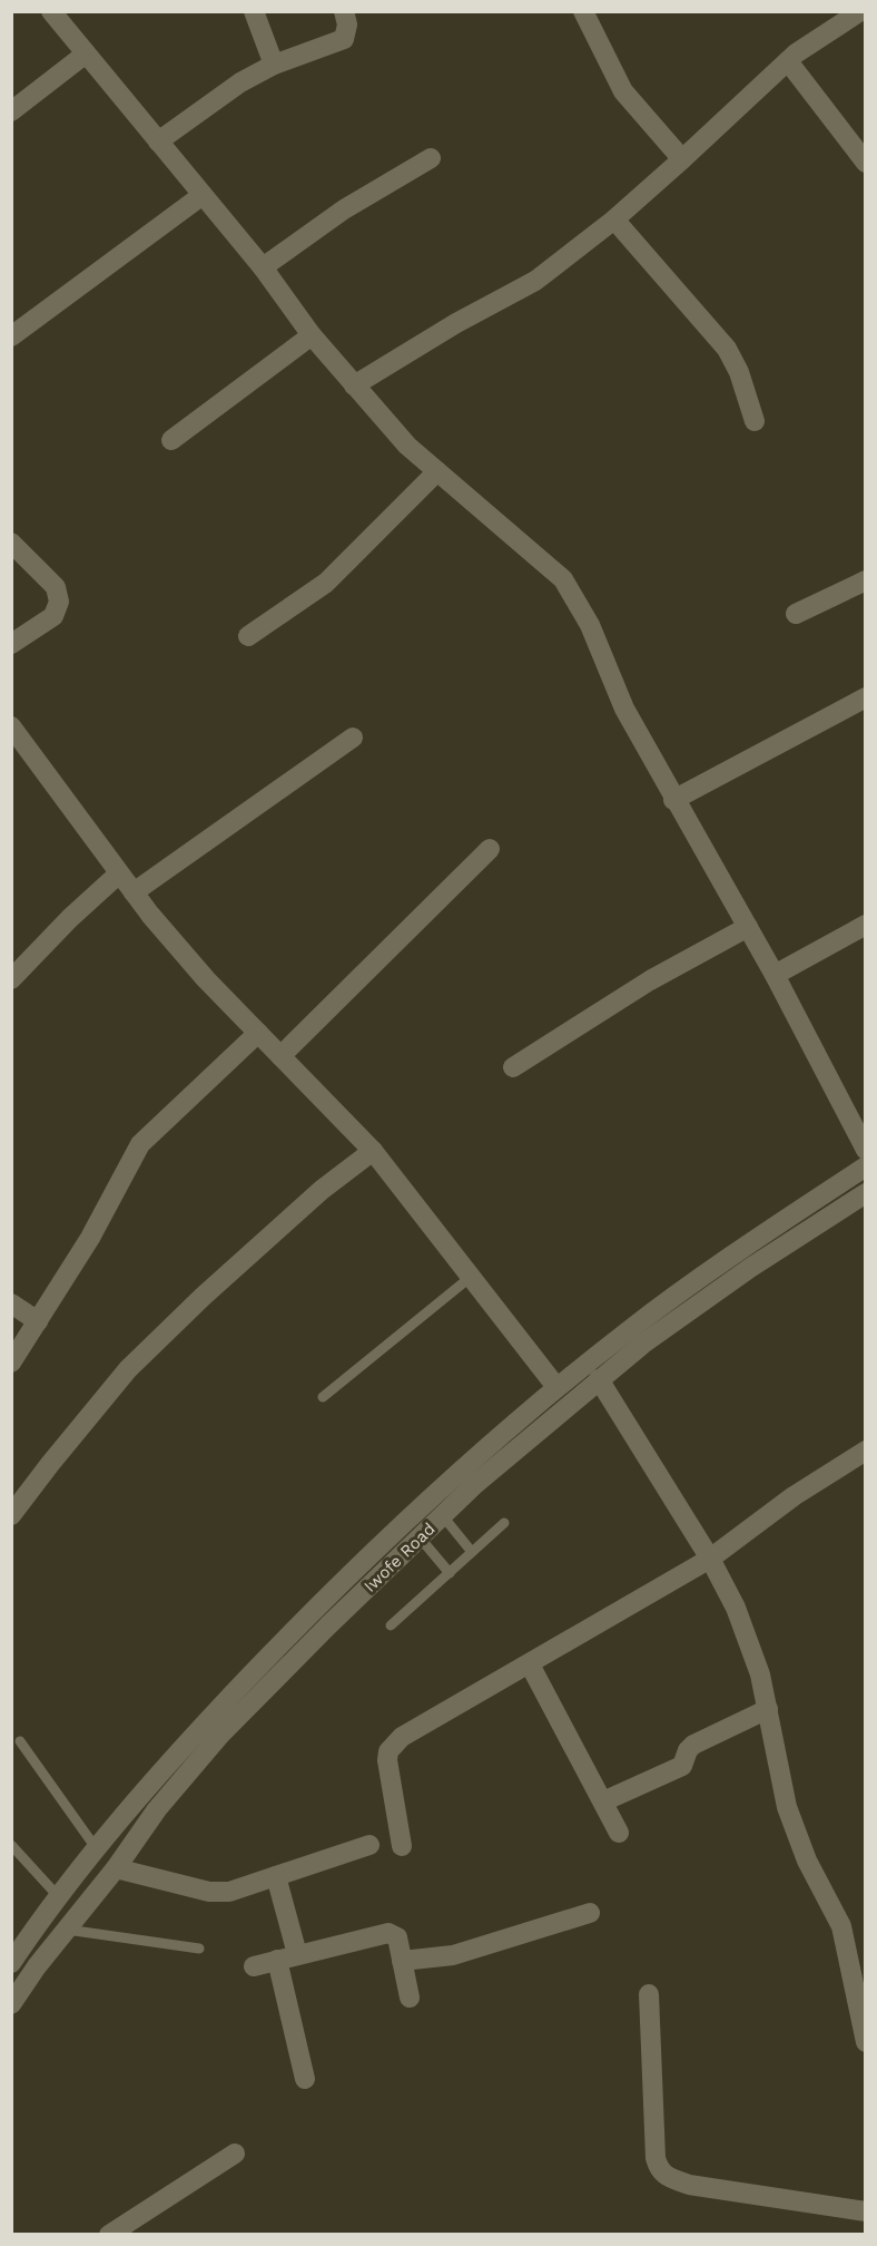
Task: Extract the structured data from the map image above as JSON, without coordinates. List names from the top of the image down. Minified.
{"streets":{"street":["Iwofe Road"]}}
